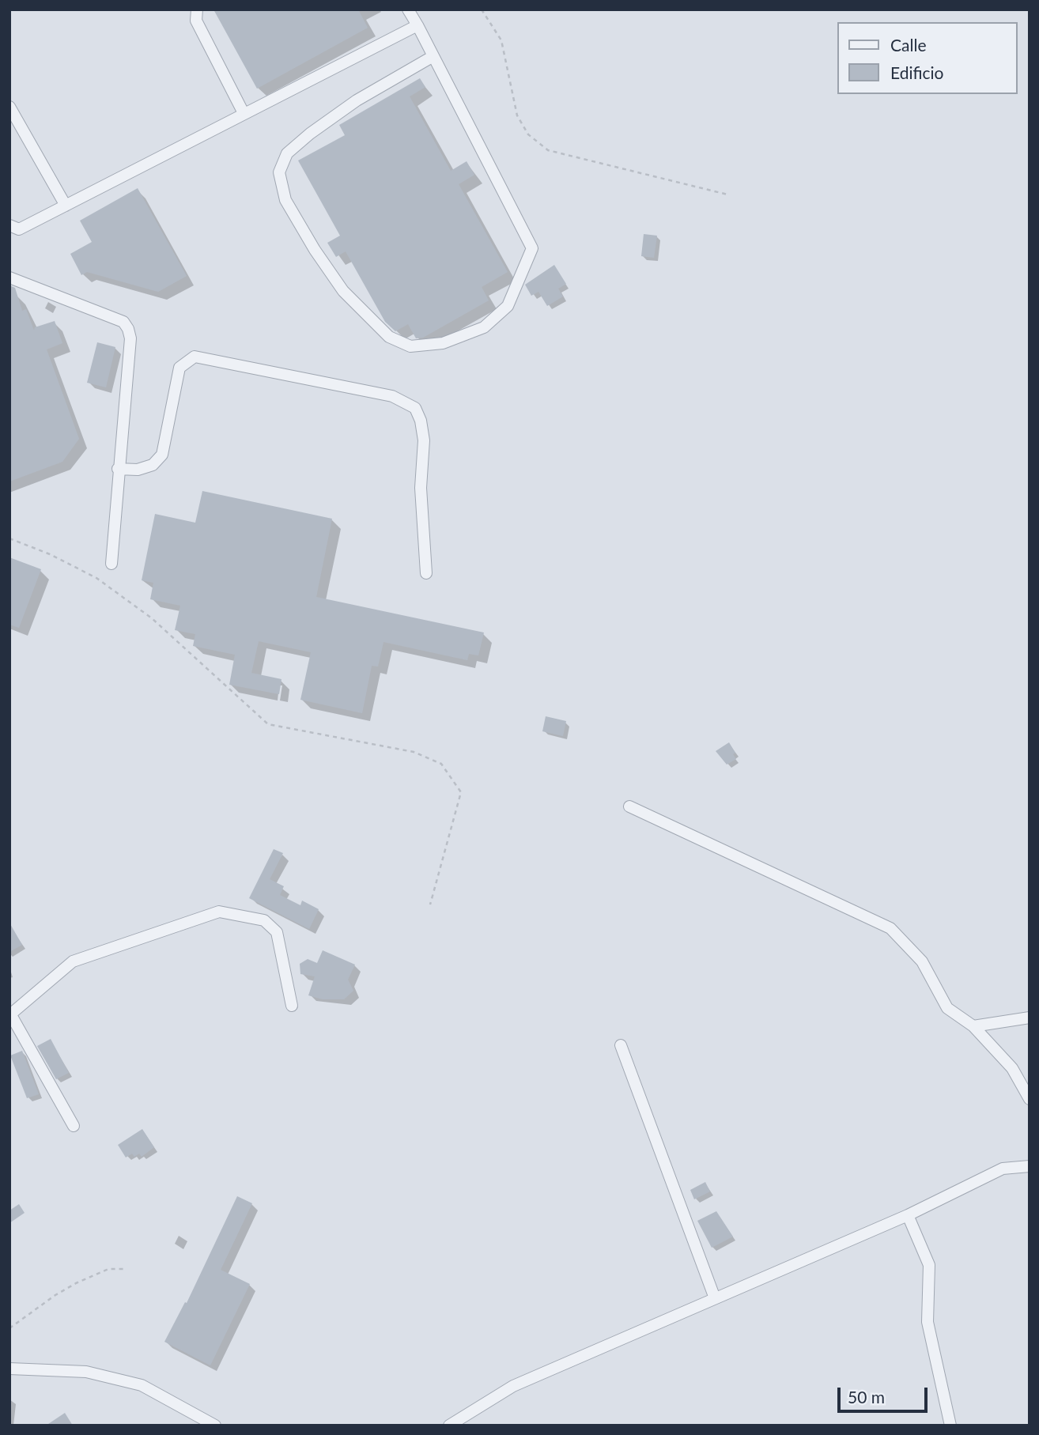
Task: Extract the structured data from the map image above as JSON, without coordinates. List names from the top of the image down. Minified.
{"legend":["Calle","Edificio"],"scale_bar":"50 m"}
